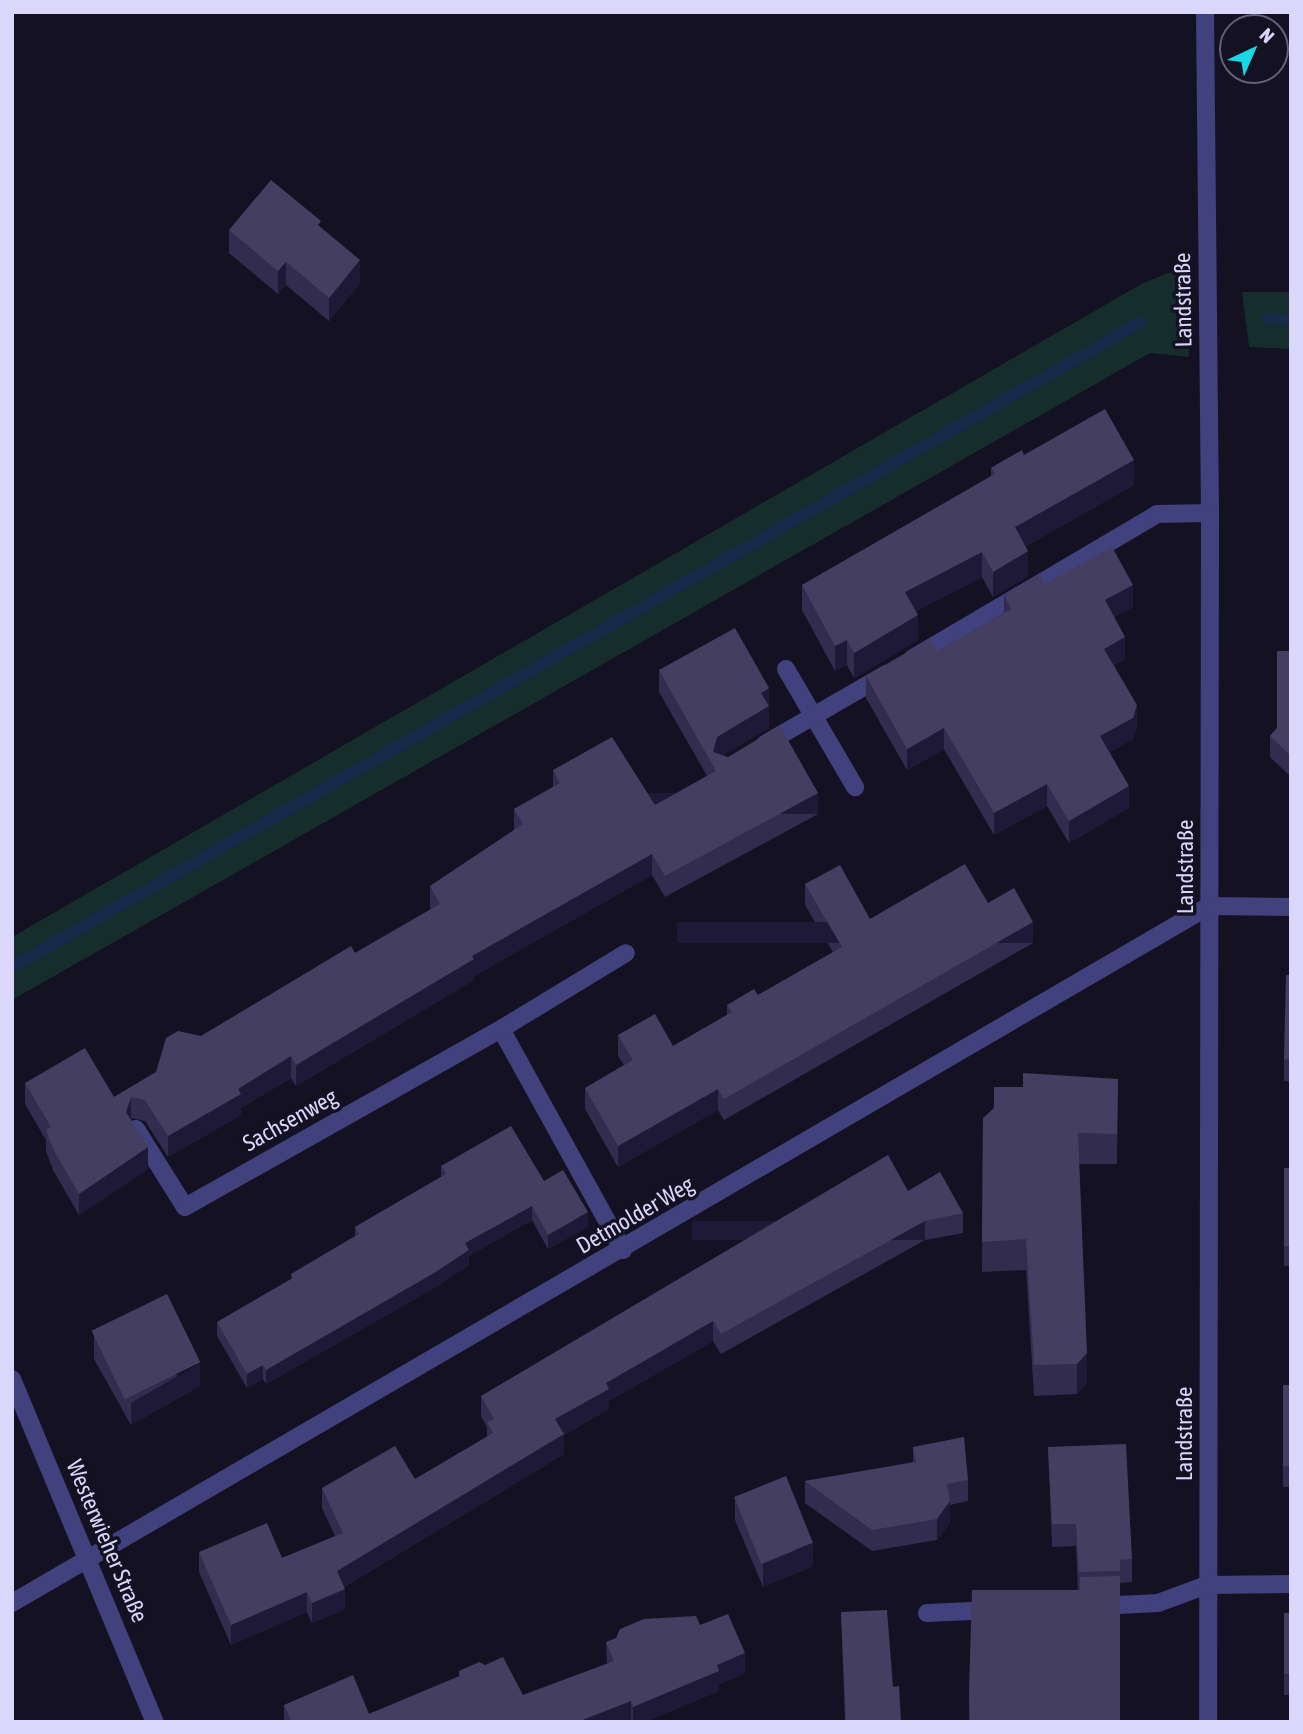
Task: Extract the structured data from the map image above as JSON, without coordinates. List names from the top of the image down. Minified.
{"streets":{"street":["Landstraße","Sachsenweg","Detmolder Weg","Westerwieher Straße"]},"crossings":[["Landstraße","Detmolder Weg"],["Detmolder Weg","Westerwieher Straße"]],"north":"top right"}
